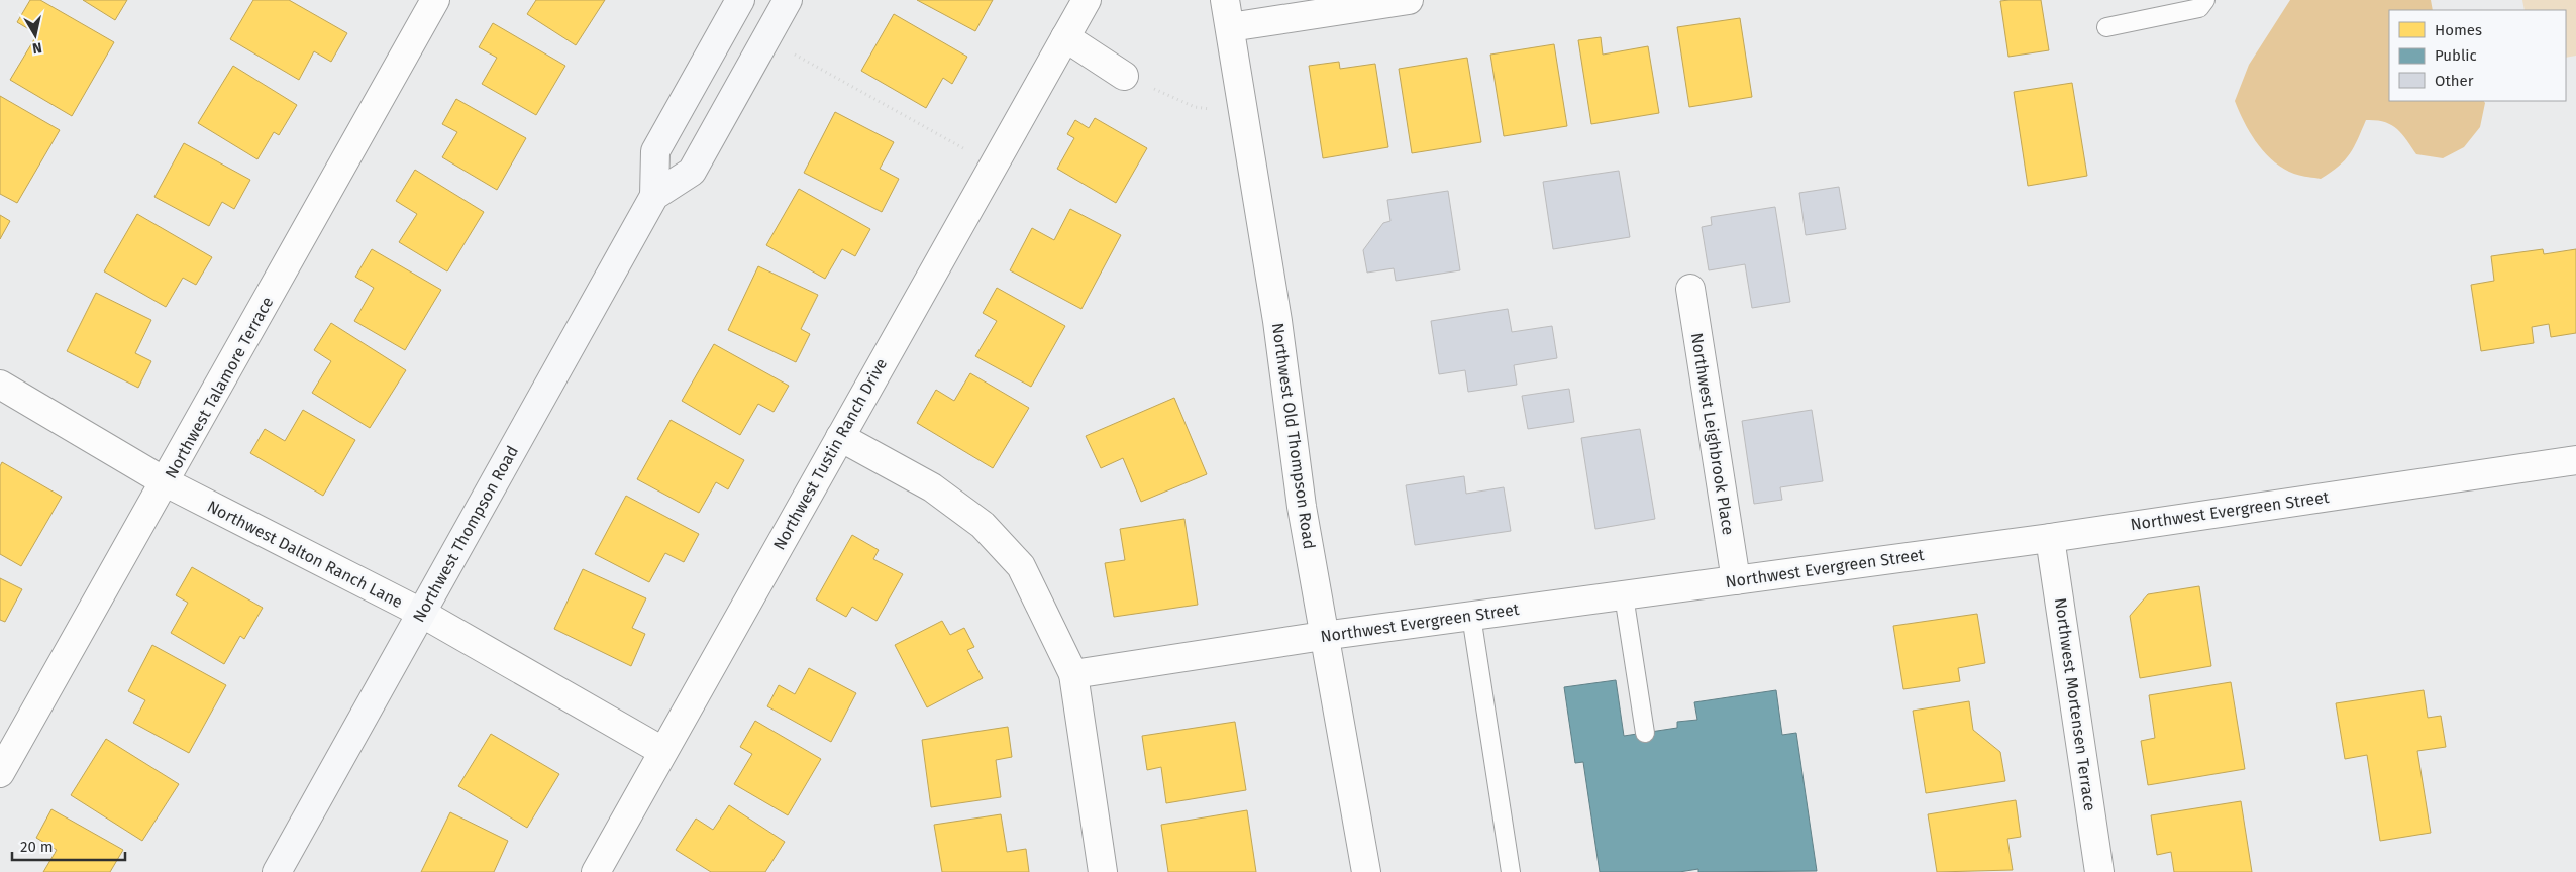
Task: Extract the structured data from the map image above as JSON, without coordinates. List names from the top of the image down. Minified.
{"streets":{"street":["Northwest Talamore Terrace","Northwest Leighbrook Place","Northwest Old Thompson Road","Northwest Tustin Ranch Drive","Northwest Evergreen Street","Northwest Thompson Road","Northwest Dalton Ranch Lane","Northwest Mortensen Terrace"]},"crossings":[["Northwest Talamore Terrace","Northwest Dalton Ranch Lane"],["Northwest Leighbrook Place","Northwest Evergreen Street"],["Northwest Old Thompson Road","Northwest Evergreen Street"],["Northwest Tustin Ranch Drive","Northwest Dalton Ranch Lane"],["Northwest Evergreen Street","Northwest Mortensen Terrace"],["Northwest Thompson Road","Northwest Dalton Ranch Lane"]],"legend":["Homes","Public","Other"],"scale_bar":"20 m","north":"bottom"}
